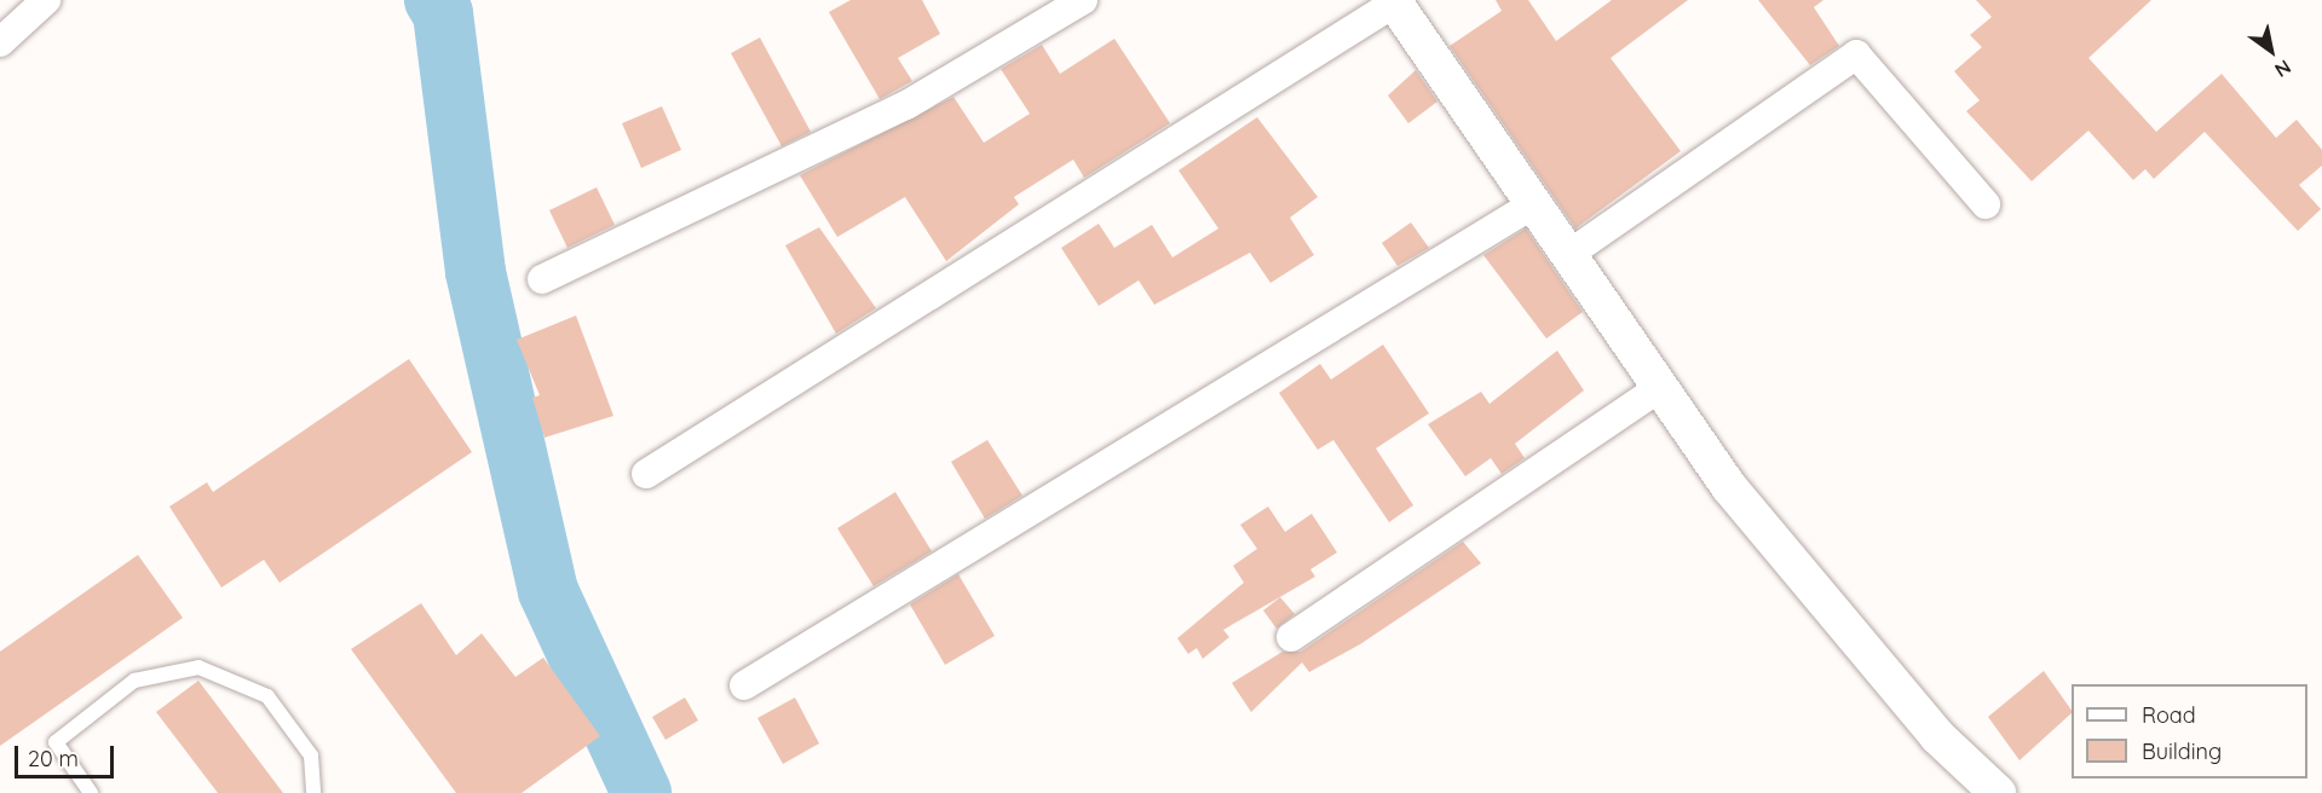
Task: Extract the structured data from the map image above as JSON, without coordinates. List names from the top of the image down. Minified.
{"legend":["Road","Building"],"scale_bar":"20 m","north":"bottom right"}
